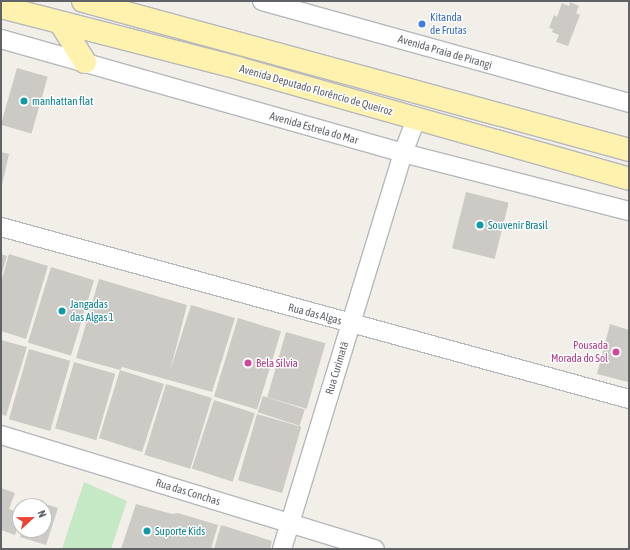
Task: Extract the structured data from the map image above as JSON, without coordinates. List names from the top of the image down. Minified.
{"streets":{"main road":["Avenida Deputado Florêncio de Queiroz"],"street":["Avenida Praia de Pirangi","Avenida Estrela do Mar","Rua das Algas","Rua Curimatã","Rua das Conchas"]},"crossings":[["Avenida Deputado Florêncio de Queiroz","Rua Curimatã"],["Avenida Estrela do Mar","Rua Curimatã"],["Rua das Algas","Rua Curimatã"],["Rua Curimatã","Rua das Conchas"]],"places":["Kitanda de Frutas","manhattan flat","Souvenir Brasil","Jangadas das Algas 1","Pousada Morada do Sol","Bela Silvia","Suporte Kids"],"north":"right"}
